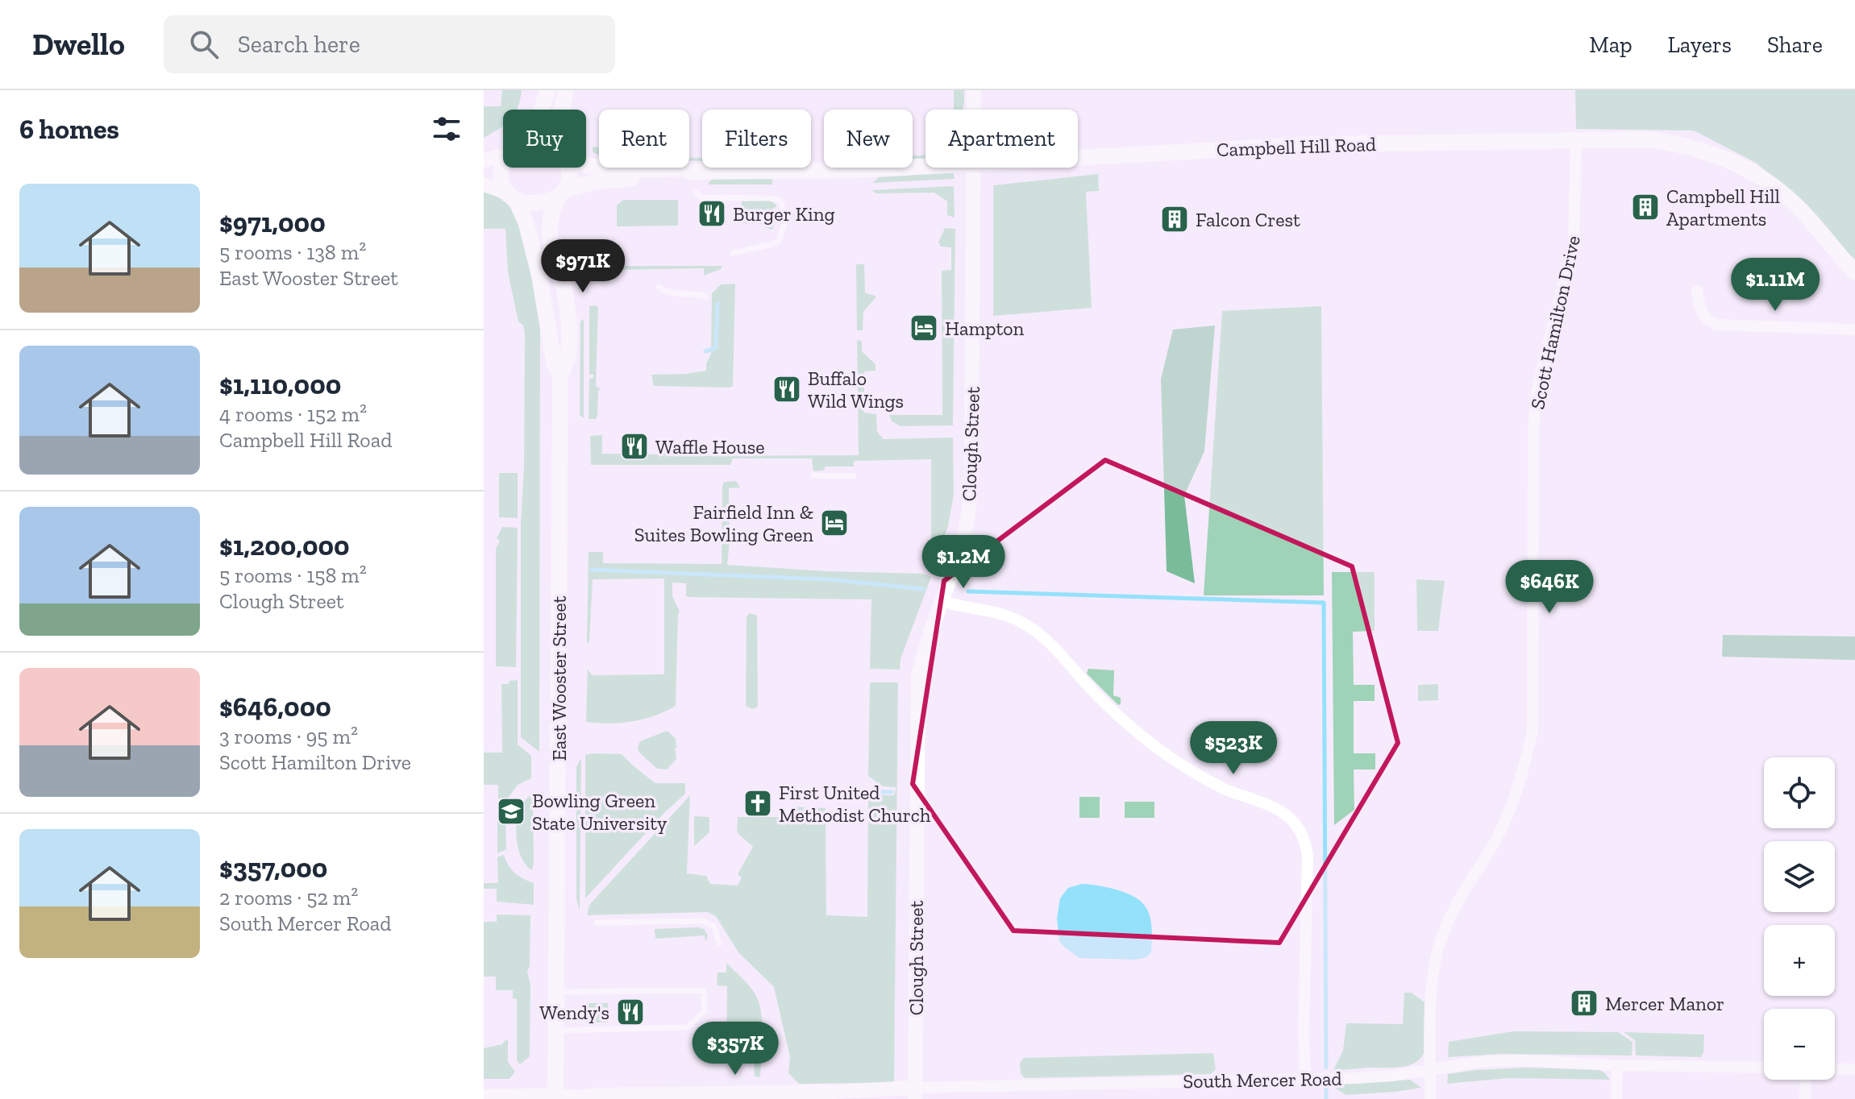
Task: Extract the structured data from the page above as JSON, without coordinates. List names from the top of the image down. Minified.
{"streets":{"main road":["Campbell Hill Road","East Wooster Street"],"street":["Scott Hamilton Drive","Clough Street","South Mercer Road"]},"crossings":[["Campbell Hill Road","Scott Hamilton Drive"],["Campbell Hill Road","East Wooster Street"],["Scott Hamilton Drive","South Mercer Road"],["Clough Street","South Mercer Road"],["East Wooster Street","South Mercer Road"]],"places":{"building":["Campbell Hill Apartments","Falcon Crest","Mercer Manor"],"restaurant":["Burger King","Buffalo Wild Wings","Waffle House","Wendy's"],"hotel":["Hampton","Fairfield Inn & Suites Bowling Green"],"church":["First United Methodist Church"],"school or university":["Bowling Green State University"]},"page":{"header":"Dwello","search":"Search here","nav":["Map","Layers","Share"],"heading":"6 homes","chip":["Buy","Rent","Filters","New","Apartment"],"list":[{"name":"$971,000","note":"5 rooms · 138 m² · East Wooster Street"},{"name":"$1,110,000","note":"4 rooms · 152 m² · Campbell Hill Road"},{"name":"$1,200,000","note":"5 rooms · 158 m² · Clough Street"},{"name":"$646,000","note":"3 rooms · 95 m² · Scott Hamilton Drive"},{"name":"$357,000","note":"2 rooms · 52 m² · South Mercer Road"}],"price":["$971K","$1.11M","$1.2M","$646K","$523K","$357K"],"map_buttons":["+","−"]}}
